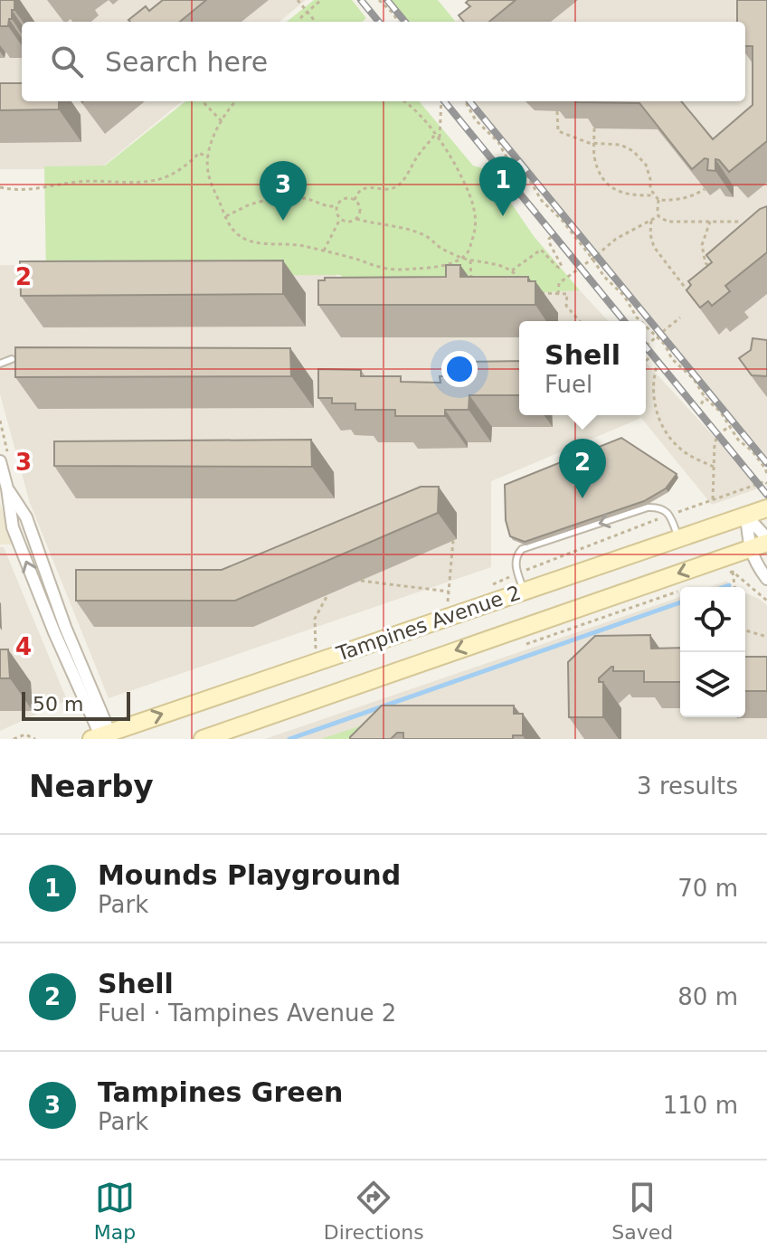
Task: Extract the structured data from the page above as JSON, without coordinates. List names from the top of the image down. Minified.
{"streets":{"main road":["Tampines Avenue 2"]},"scale_bar":"50 m","page":{"search":"Search here","pins":["1","3","2"],"popup":["Shell","Fuel"],"scale":"50 m","heading":["Nearby","3 results"],"list":[{"mark":"1","name":"Mounds Playground","note":"Park","value":"70 m"},{"mark":"2","name":"Shell","note":"Fuel · Tampines Avenue 2","value":"80 m"},{"mark":"3","name":"Tampines Green","note":"Park","value":"110 m"}],"nav":["Map","Directions","Saved"]},"grid":{"rows":["2","3","4"]}}
